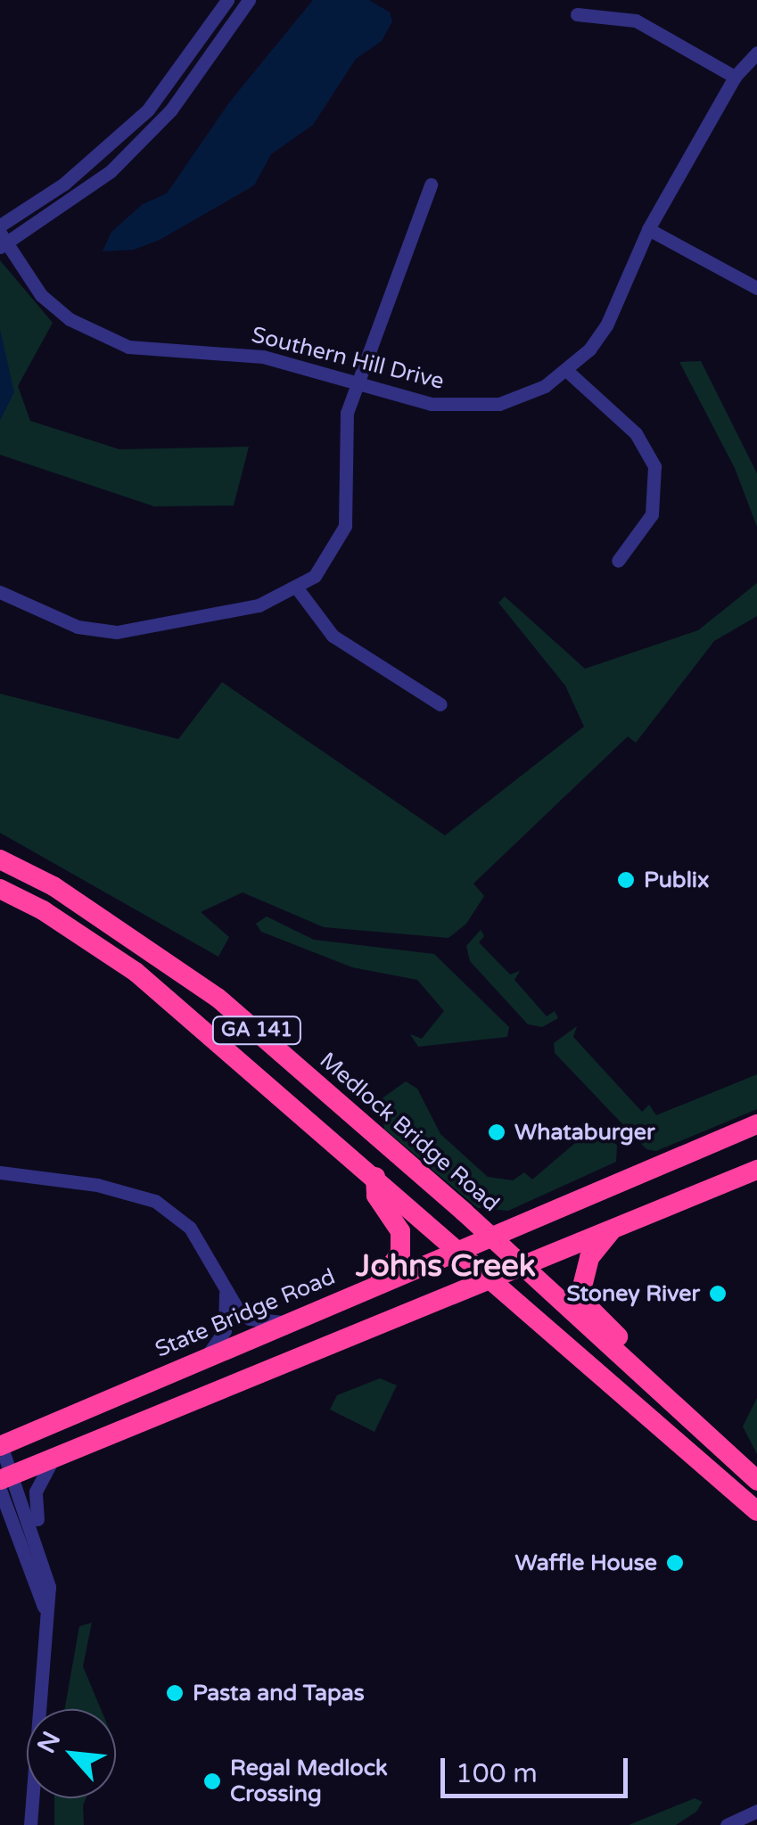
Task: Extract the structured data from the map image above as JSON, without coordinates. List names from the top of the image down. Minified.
{"streets":{"highway":["GA 141","Medlock Bridge Road","State Bridge Road"],"street":["Southern Hill Drive"]},"crossings":[["GA 141","State Bridge Road"],["Medlock Bridge Road","State Bridge Road"]],"districts":["Johns Creek"],"places":["Publix","Whataburger","Stoney River","Waffle House","Pasta and Tapas","Regal Medlock Crossing"],"scale_bar":"100 m","north":"top left"}
